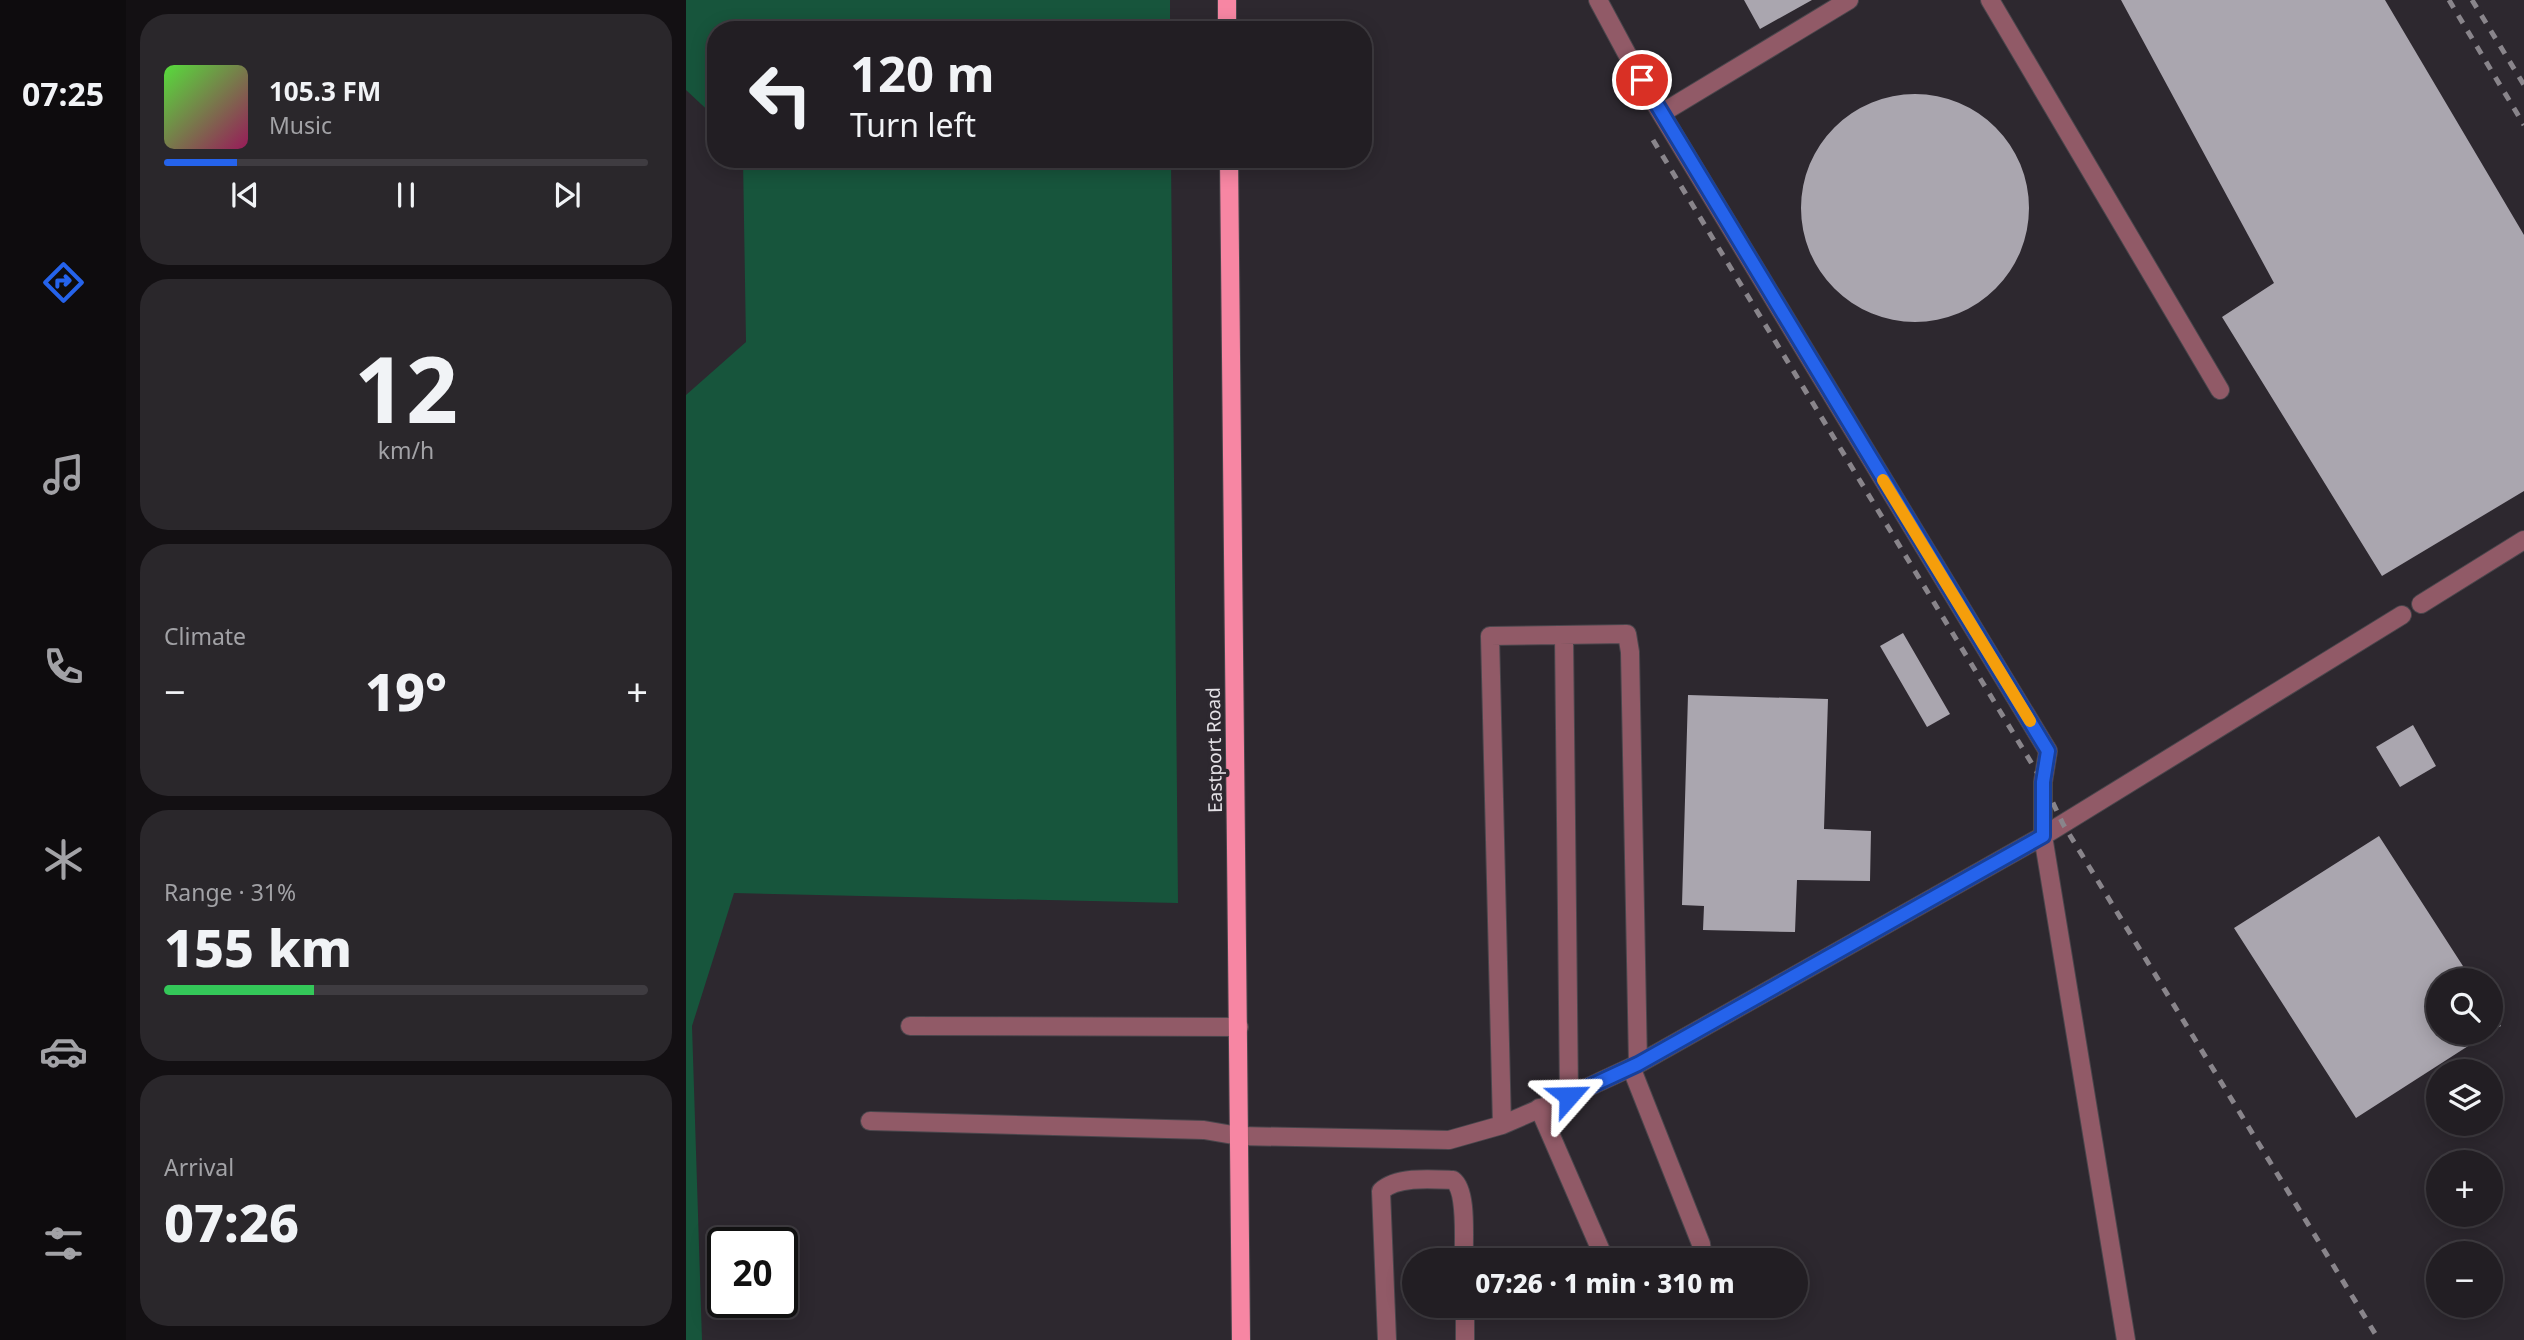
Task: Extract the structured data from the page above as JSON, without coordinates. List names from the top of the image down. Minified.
{"streets":{"main road":["Eastport Road"]},"page":{"tabs":"07:25","turn":["120 m","Turn left"],"song":["105.3 FM","Music"],"tile":[["12","km/h"],"Climate",["Range · 31%","155 km"],["Arrival","07:26"]],"heat":["−","19°","+"],"map_buttons":["+","−"],"limit":"20","trip":"07:26 · 1 min · 310 m"}}
